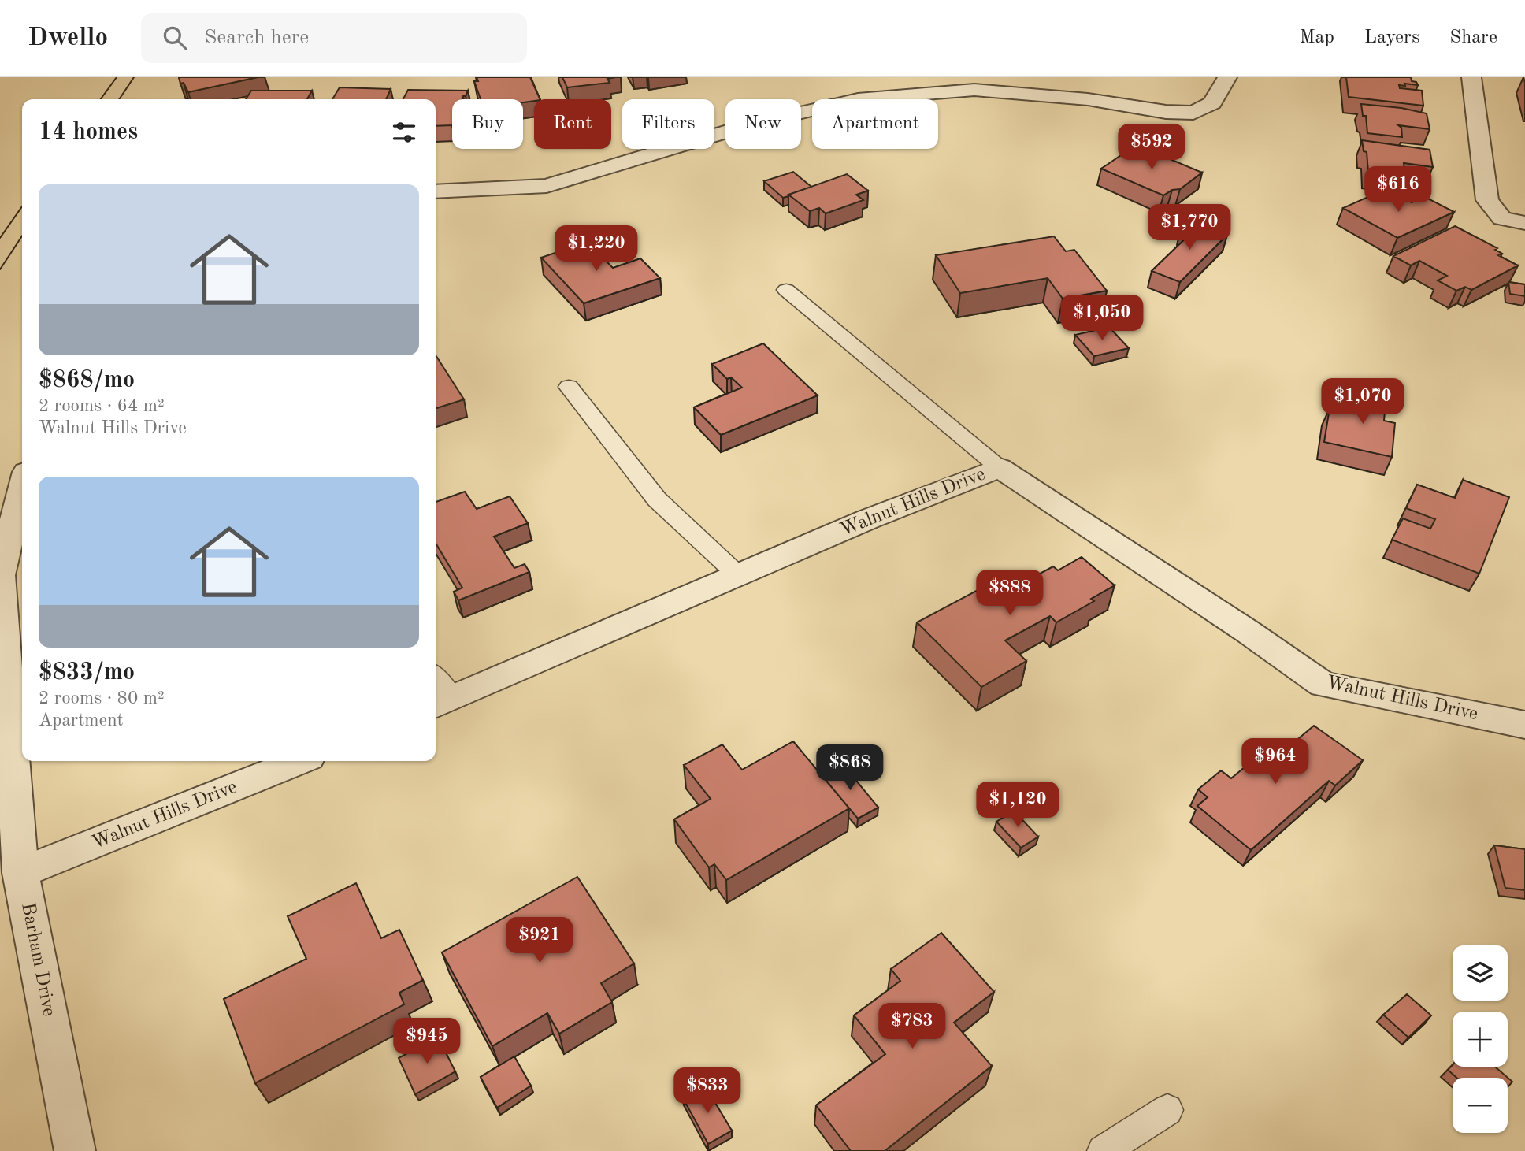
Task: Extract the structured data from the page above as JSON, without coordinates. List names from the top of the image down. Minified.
{"streets":{"street":["Walnut Hills Drive","Barham Drive"]},"crossings":[["Walnut Hills Drive","Barham Drive"]],"page":{"header":"Dwello","search":"Search here","nav":["Map","Layers","Share"],"chip":["Buy","Rent","Filters","New","Apartment"],"heading":"14 homes","price":["$592","$616","$1,770","$1,220","$1,050","$1,070","$888","$964","$868","$1,120","$921","$783","$945","$833"],"list":[{"name":"$868/mo","note":"2 rooms · 64 m² · Walnut Hills Drive"},{"name":"$833/mo","note":"2 rooms · 80 m² · Apartment"}],"map_buttons":["+","−"]}}
